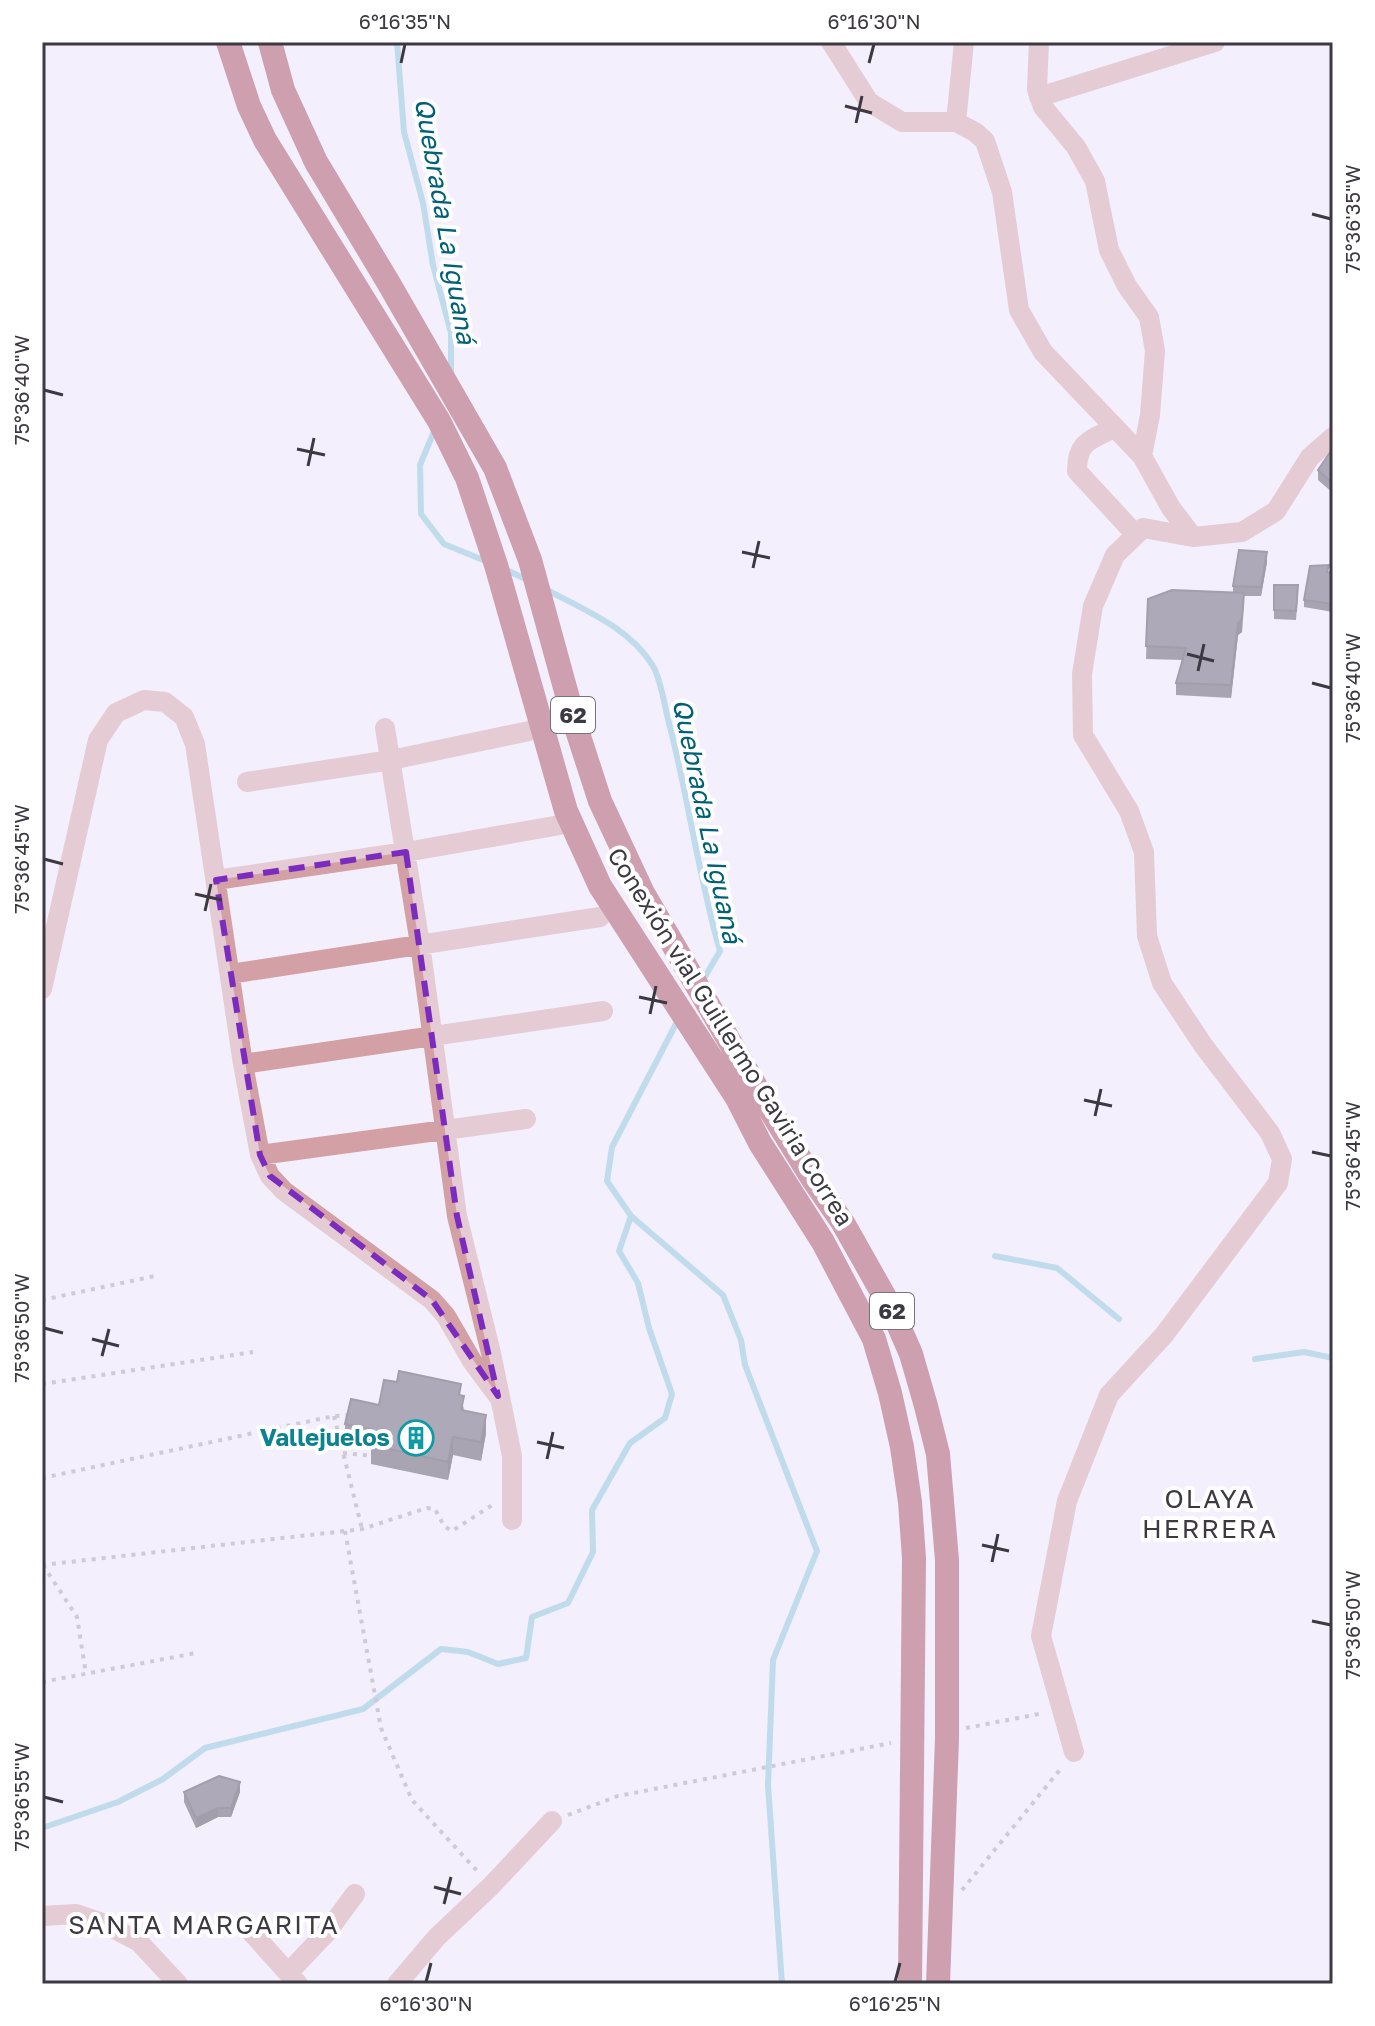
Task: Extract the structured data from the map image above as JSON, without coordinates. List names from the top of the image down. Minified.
{"streets":{"highway":["62","Conexión vial Guillermo Gaviria Correa"]},"districts":["OLAYA HERRERA","SANTA MARGARITA"],"water":["Quebrada La Iguaná"],"places":{"building":["Vallejuelos"]},"coordinates":["6°16'35\"N","6°16'30\"N","75°36'35\"W","75°36'40\"W","75°36'45\"W","75°36'50\"W","75°36'55\"W","6°16'25\"N"]}
